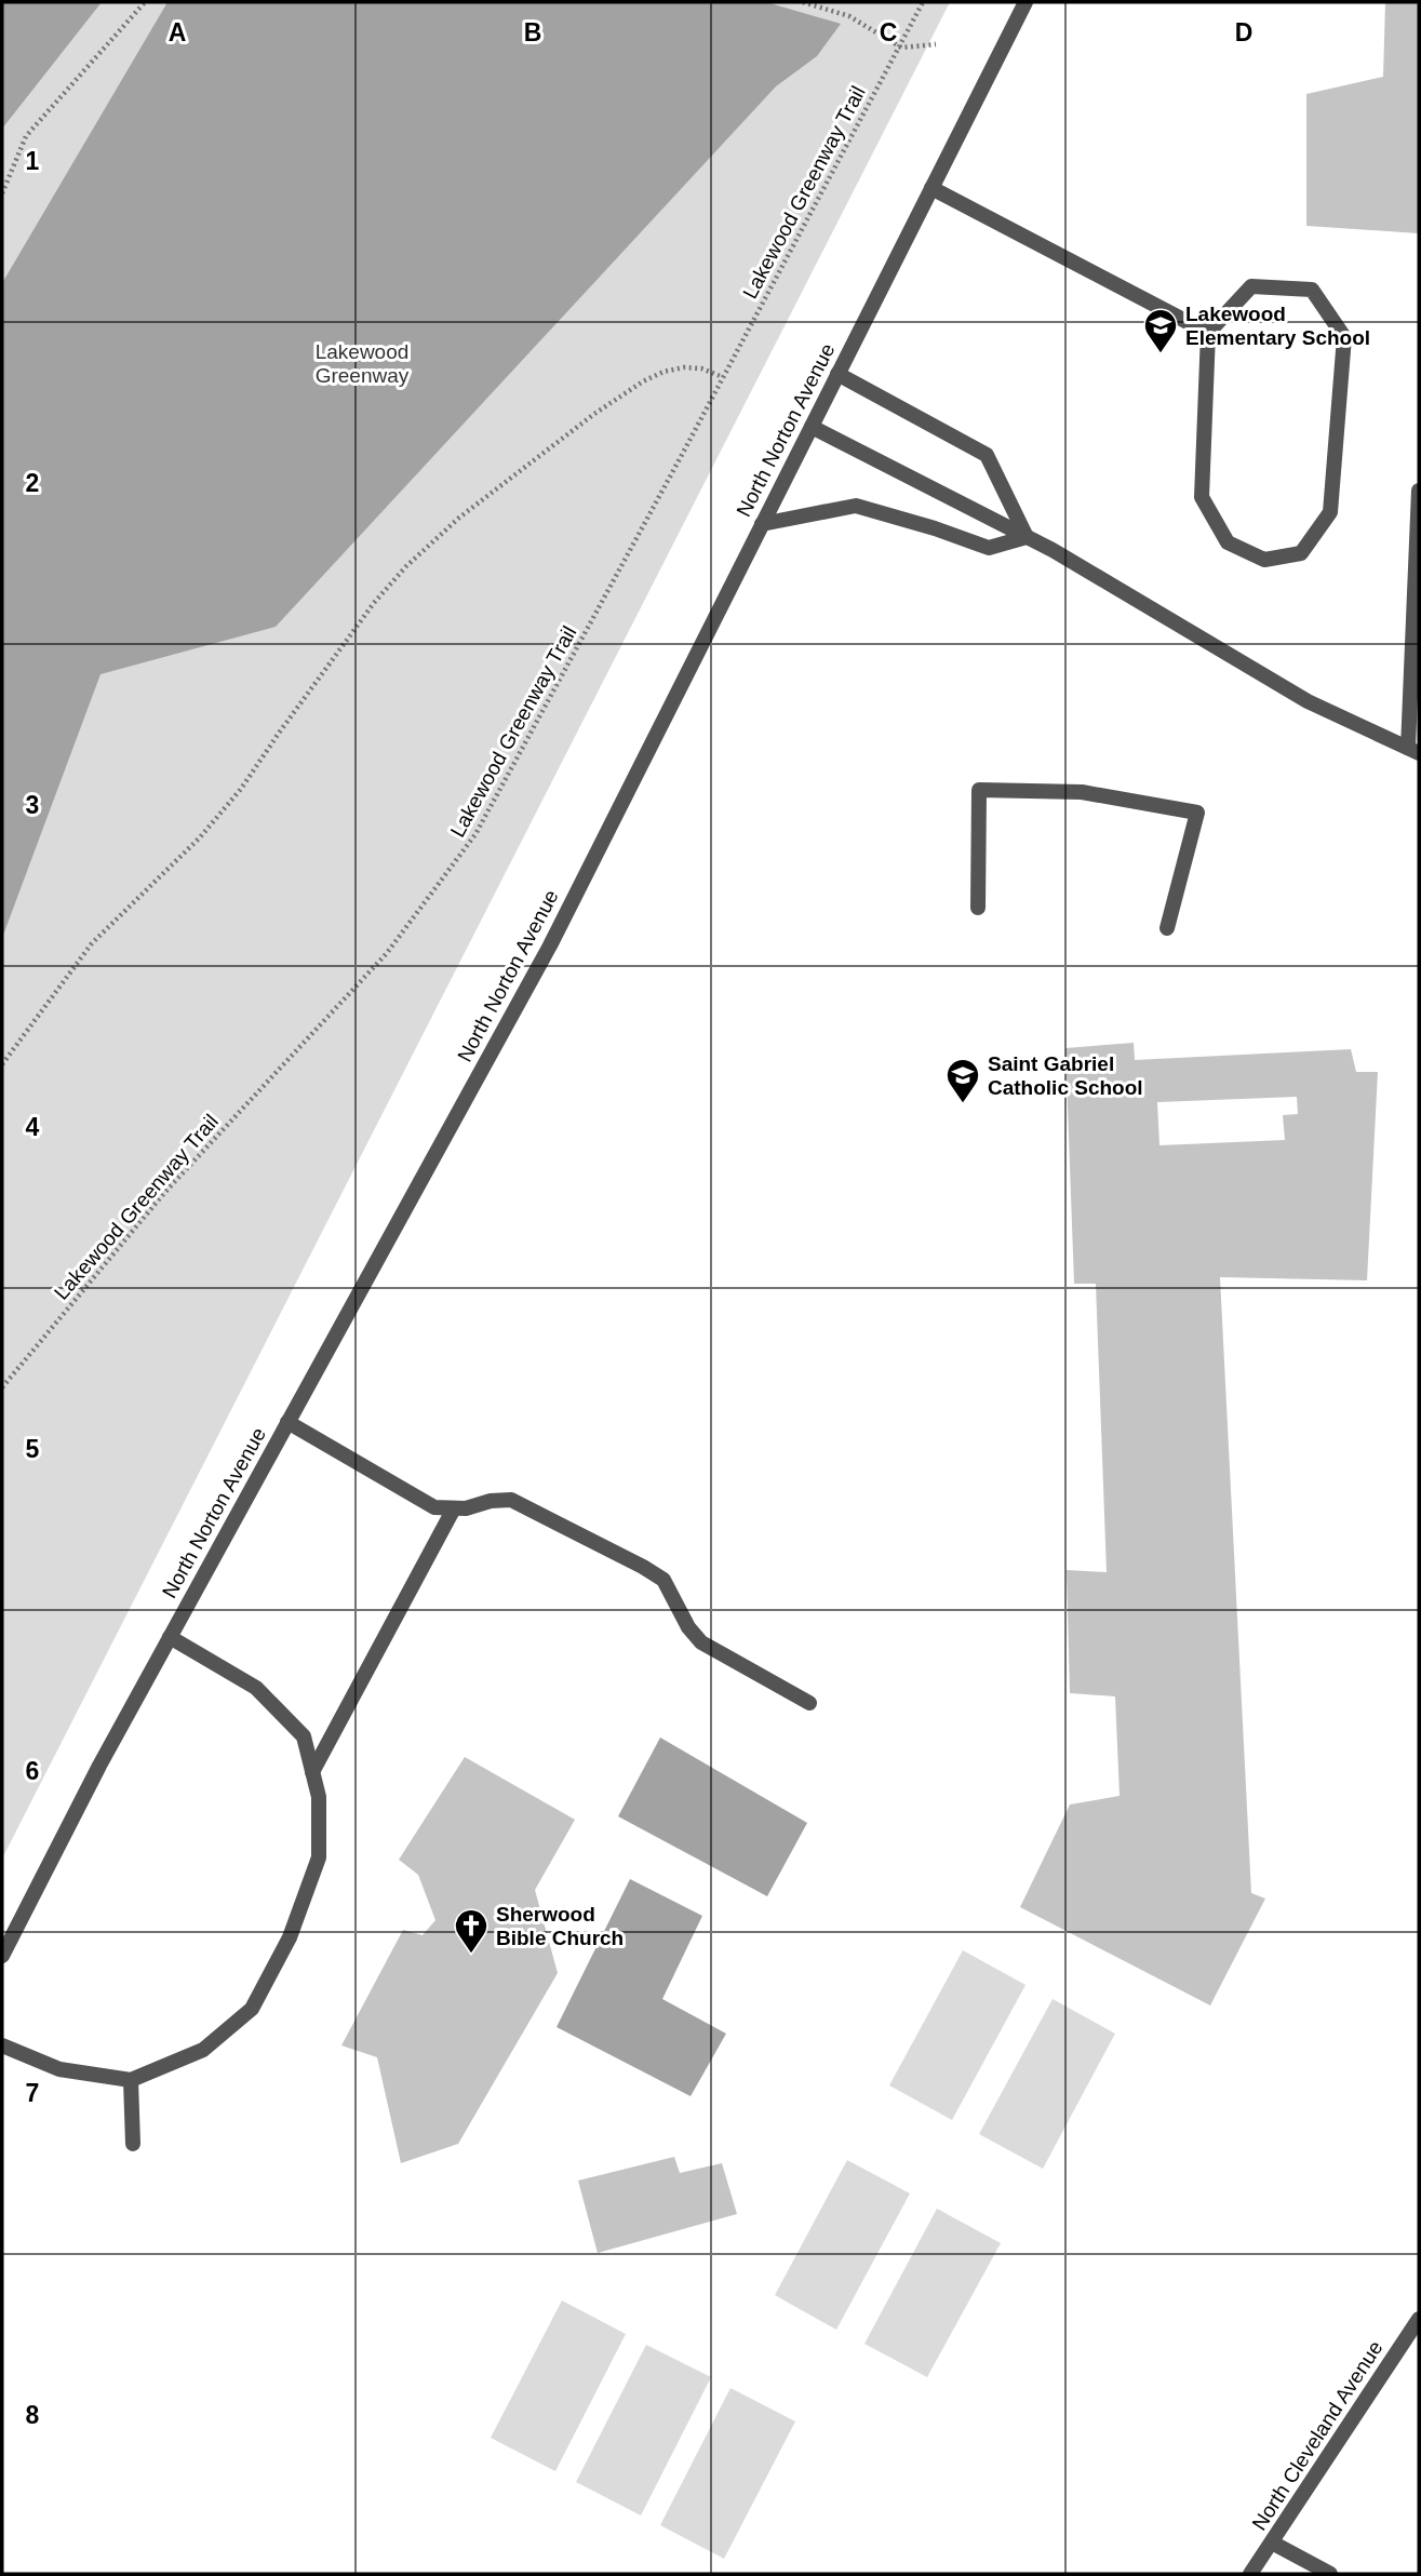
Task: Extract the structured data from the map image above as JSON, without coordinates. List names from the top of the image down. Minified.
{"streets":{"street":["North Norton Avenue","North Cleveland Avenue"],"path":["Lakewood Greenway Trail"]},"parks":["Lakewood Greenway"],"places":{"school or university":["Lakewood Elementary School","Saint Gabriel Catholic School"],"church":["Sherwood Bible Church"]},"grid":{"columns":["A","B","C","D"],"rows":["1","2","3","4","5","6","7","8"]}}
